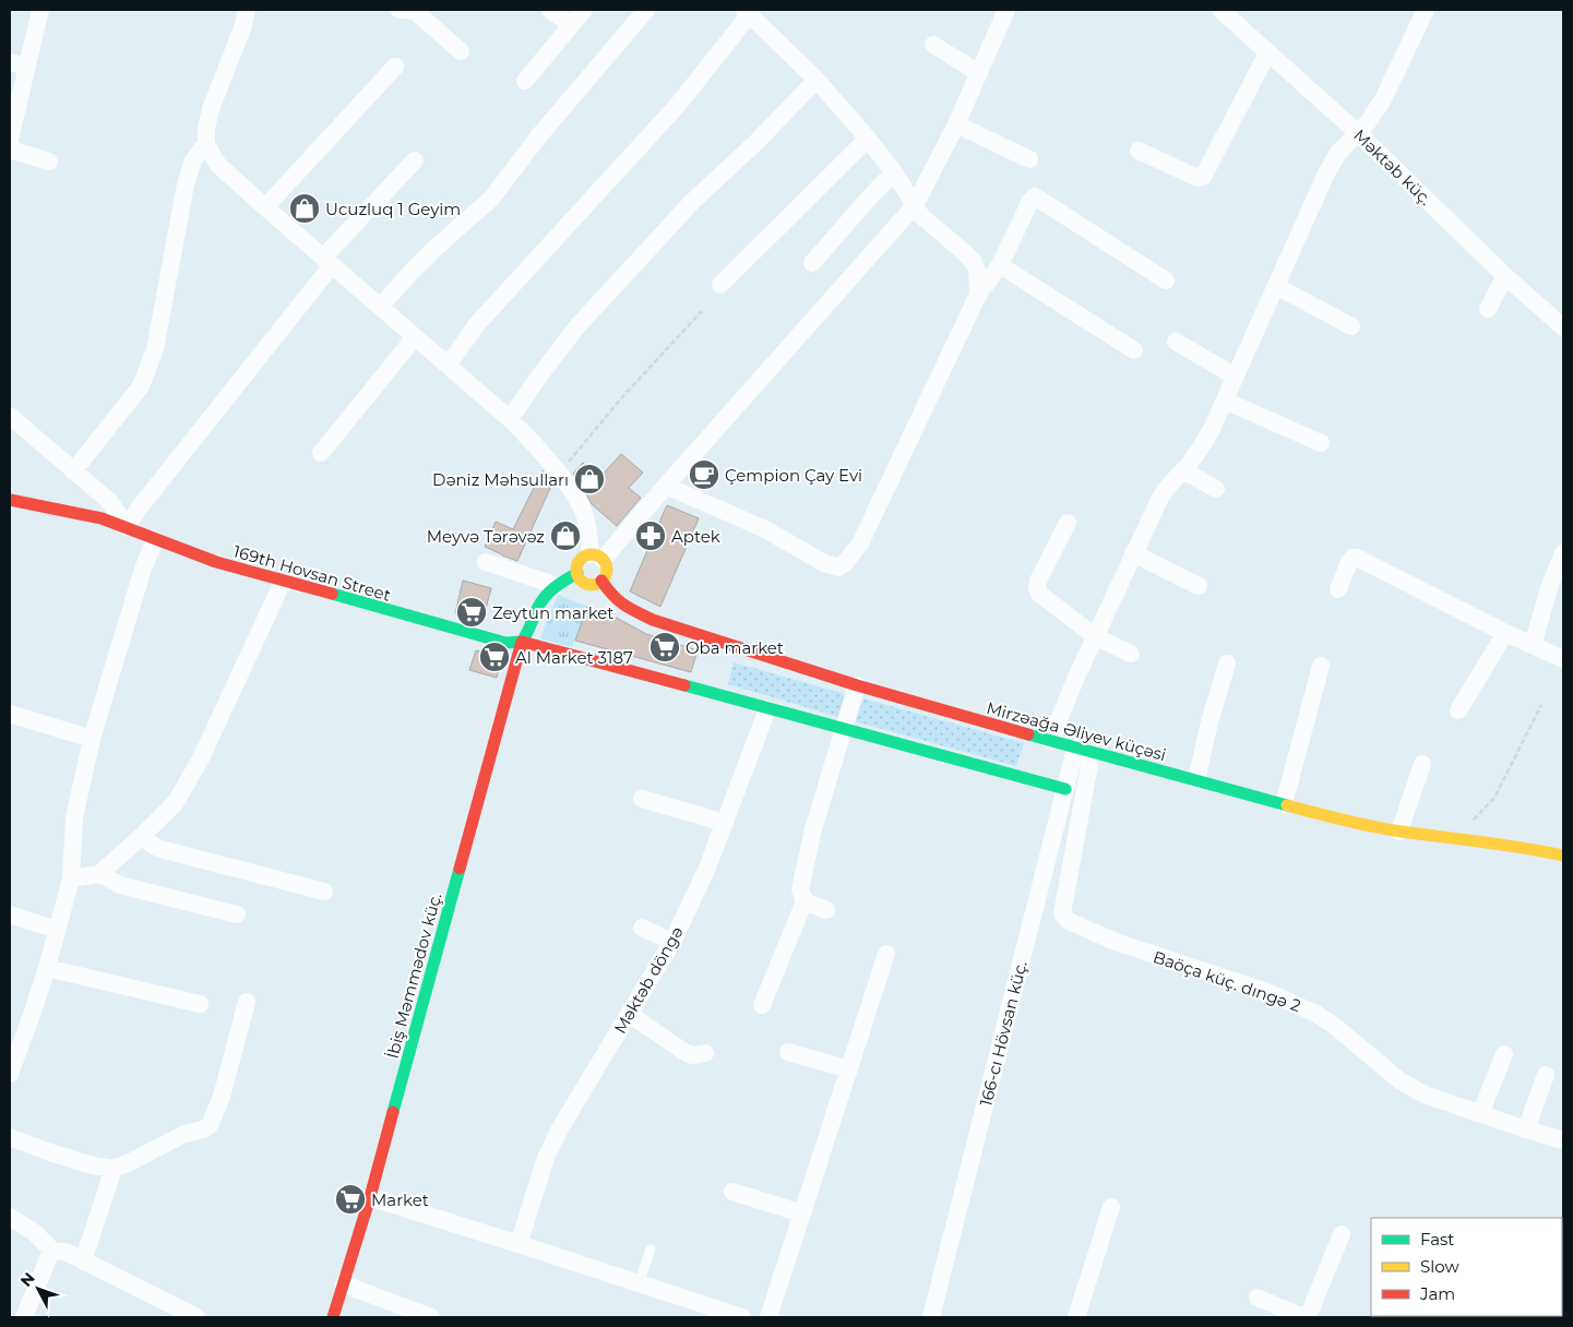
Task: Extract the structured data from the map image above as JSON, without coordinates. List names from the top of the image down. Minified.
{"streets":{"street":["Məktəb küç.","169th Hovsan Street","Mirzəağa Əliyev küçəsi","İbiş Məmmədov küç.","Məktəb döngə","Baöça küç. dıngə 2","166-cı Hövsan küç."]},"crossings":[["169th Hovsan Street","İbiş Məmmədov küç."],["169th Hovsan Street","Məktəb döngə"],["169th Hovsan Street","166-cı Hövsan küç."],["Mirzəağa Əliyev küçəsi","Baöça küç. dıngə 2"],["Mirzəağa Əliyev küçəsi","166-cı Hövsan küç."],["Baöça küç. dıngə 2","166-cı Hövsan küç."]],"places":{"shop":["Ucuzluq 1 Geyim","Dəniz Məhsulları","Meyvə Tərəvəz"],"cafe":["Çempion Çay Evi"],"pharmacy":["Aptek"],"supermarket":["Zeytun market","Oba market","Al Market 3187","Market"]},"legend":["Fast","Slow","Jam"],"north":"top left"}
